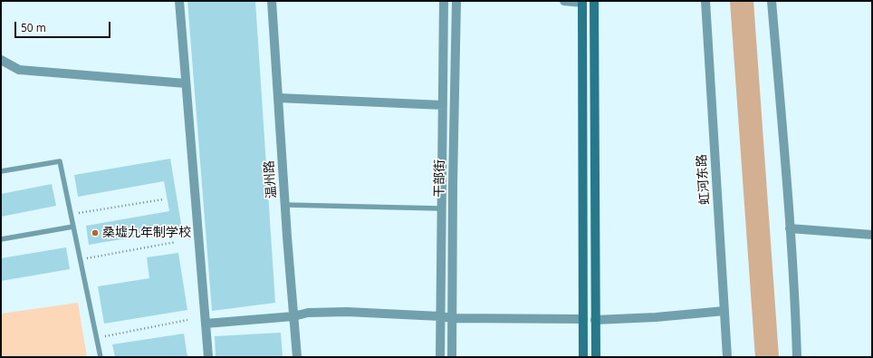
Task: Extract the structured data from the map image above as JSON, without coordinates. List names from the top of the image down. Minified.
{"streets":{"street":["干部街","温州路","虹河东路"]},"places":["桑墟九年制学校"],"scale_bar":"50 m"}
